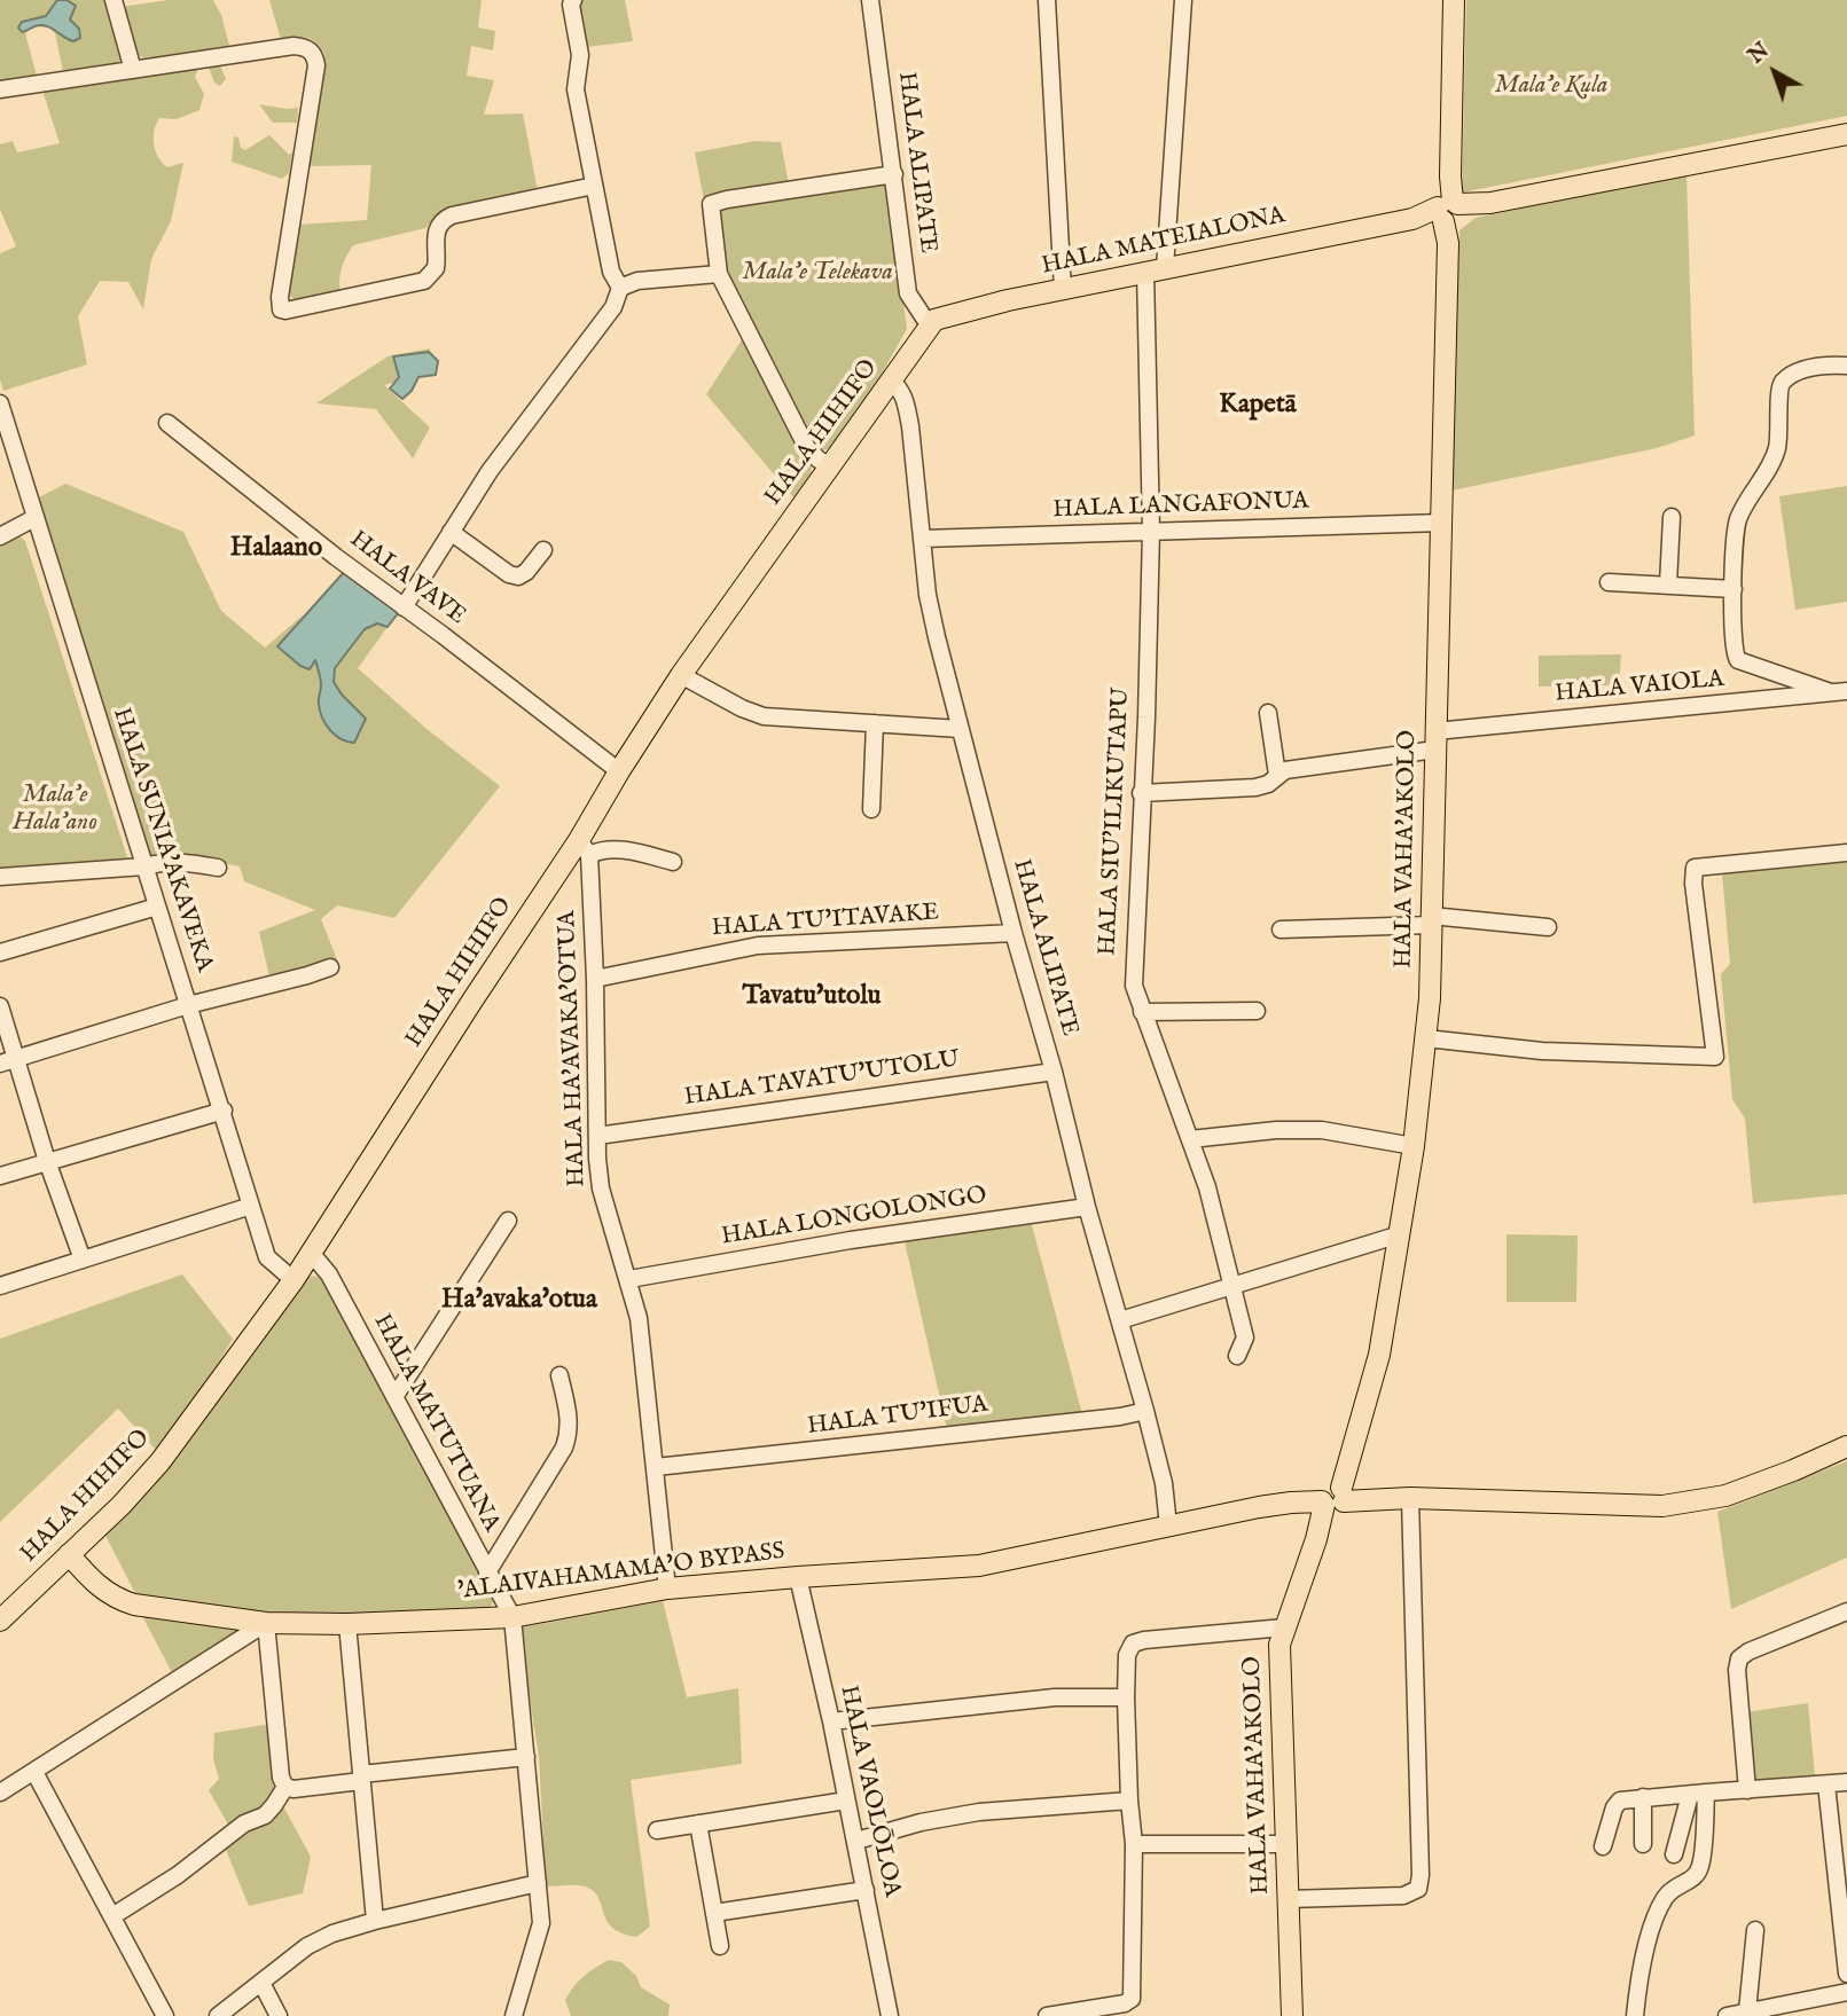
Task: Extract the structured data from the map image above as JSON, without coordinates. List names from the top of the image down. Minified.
{"streets":{"main road":["HALA MATEIALONA","HALA HIHIFO","HALA VAHA'AKOLO","'ALAIVAHAMAMA'O BYPASS"],"street":["HALA ALIPATE","HALA LANGAFONUA","HALA VAVE","HALA VAIOLA","HALA SIU'ILIKUTAPU","HALA SUNIA'AKAVEKA","HALA TU'ITAVAKE","HALA HA'AVAKA'OTUA","HALA TAVATU'UTOLU","HALA LONGOLONGO","HALA TU'IFUA","HALA MATUTUANA","HALA VAOLŌLOA"]},"crossings":[["HALA ALIPATE","HALA MATEIALONA"],["HALA ALIPATE","HALA HIHIFO"],["HALA ALIPATE","HALA LANGAFONUA"],["HALA ALIPATE","HALA TU'ITAVAKE"],["HALA ALIPATE","HALA TAVATU'UTOLU"],["HALA ALIPATE","HALA LONGOLONGO"],["HALA ALIPATE","HALA TU'IFUA"],["HALA ALIPATE","'ALAIVAHAMAMA'O BYPASS"],["HALA MATEIALONA","HALA HIHIFO"],["HALA MATEIALONA","HALA SIU'ILIKUTAPU"],["HALA MATEIALONA","HALA VAHA'AKOLO"],["HALA HIHIFO","HALA VAVE"],["HALA HIHIFO","HALA SUNIA'AKAVEKA"],["HALA HIHIFO","HALA HA'AVAKA'OTUA"],["HALA HIHIFO","HALA MATUTUANA"],["HALA HIHIFO","'ALAIVAHAMAMA'O BYPASS"],["HALA LANGAFONUA","HALA SIU'ILIKUTAPU"],["HALA LANGAFONUA","HALA VAHA'AKOLO"],["HALA VAIOLA","HALA SIU'ILIKUTAPU"],["HALA VAIOLA","HALA VAHA'AKOLO"],["HALA VAHA'AKOLO","'ALAIVAHAMAMA'O BYPASS"],["HALA TU'ITAVAKE","HALA HA'AVAKA'OTUA"],["HALA HA'AVAKA'OTUA","HALA TAVATU'UTOLU"],["HALA HA'AVAKA'OTUA","HALA LONGOLONGO"],["HALA HA'AVAKA'OTUA","HALA TU'IFUA"],["HALA HA'AVAKA'OTUA","'ALAIVAHAMAMA'O BYPASS"],["HALA MATUTUANA","'ALAIVAHAMAMA'O BYPASS"],["'ALAIVAHAMAMA'O BYPASS","HALA VAOLŌLOA"]],"districts":["Kapetā","Halaano","Tavatu'utolu","Ha'avaka'otua"],"parks":["Mala'e Kula","Mala'e Telekava","Mala'e Hala'ano"],"north":"top left"}
